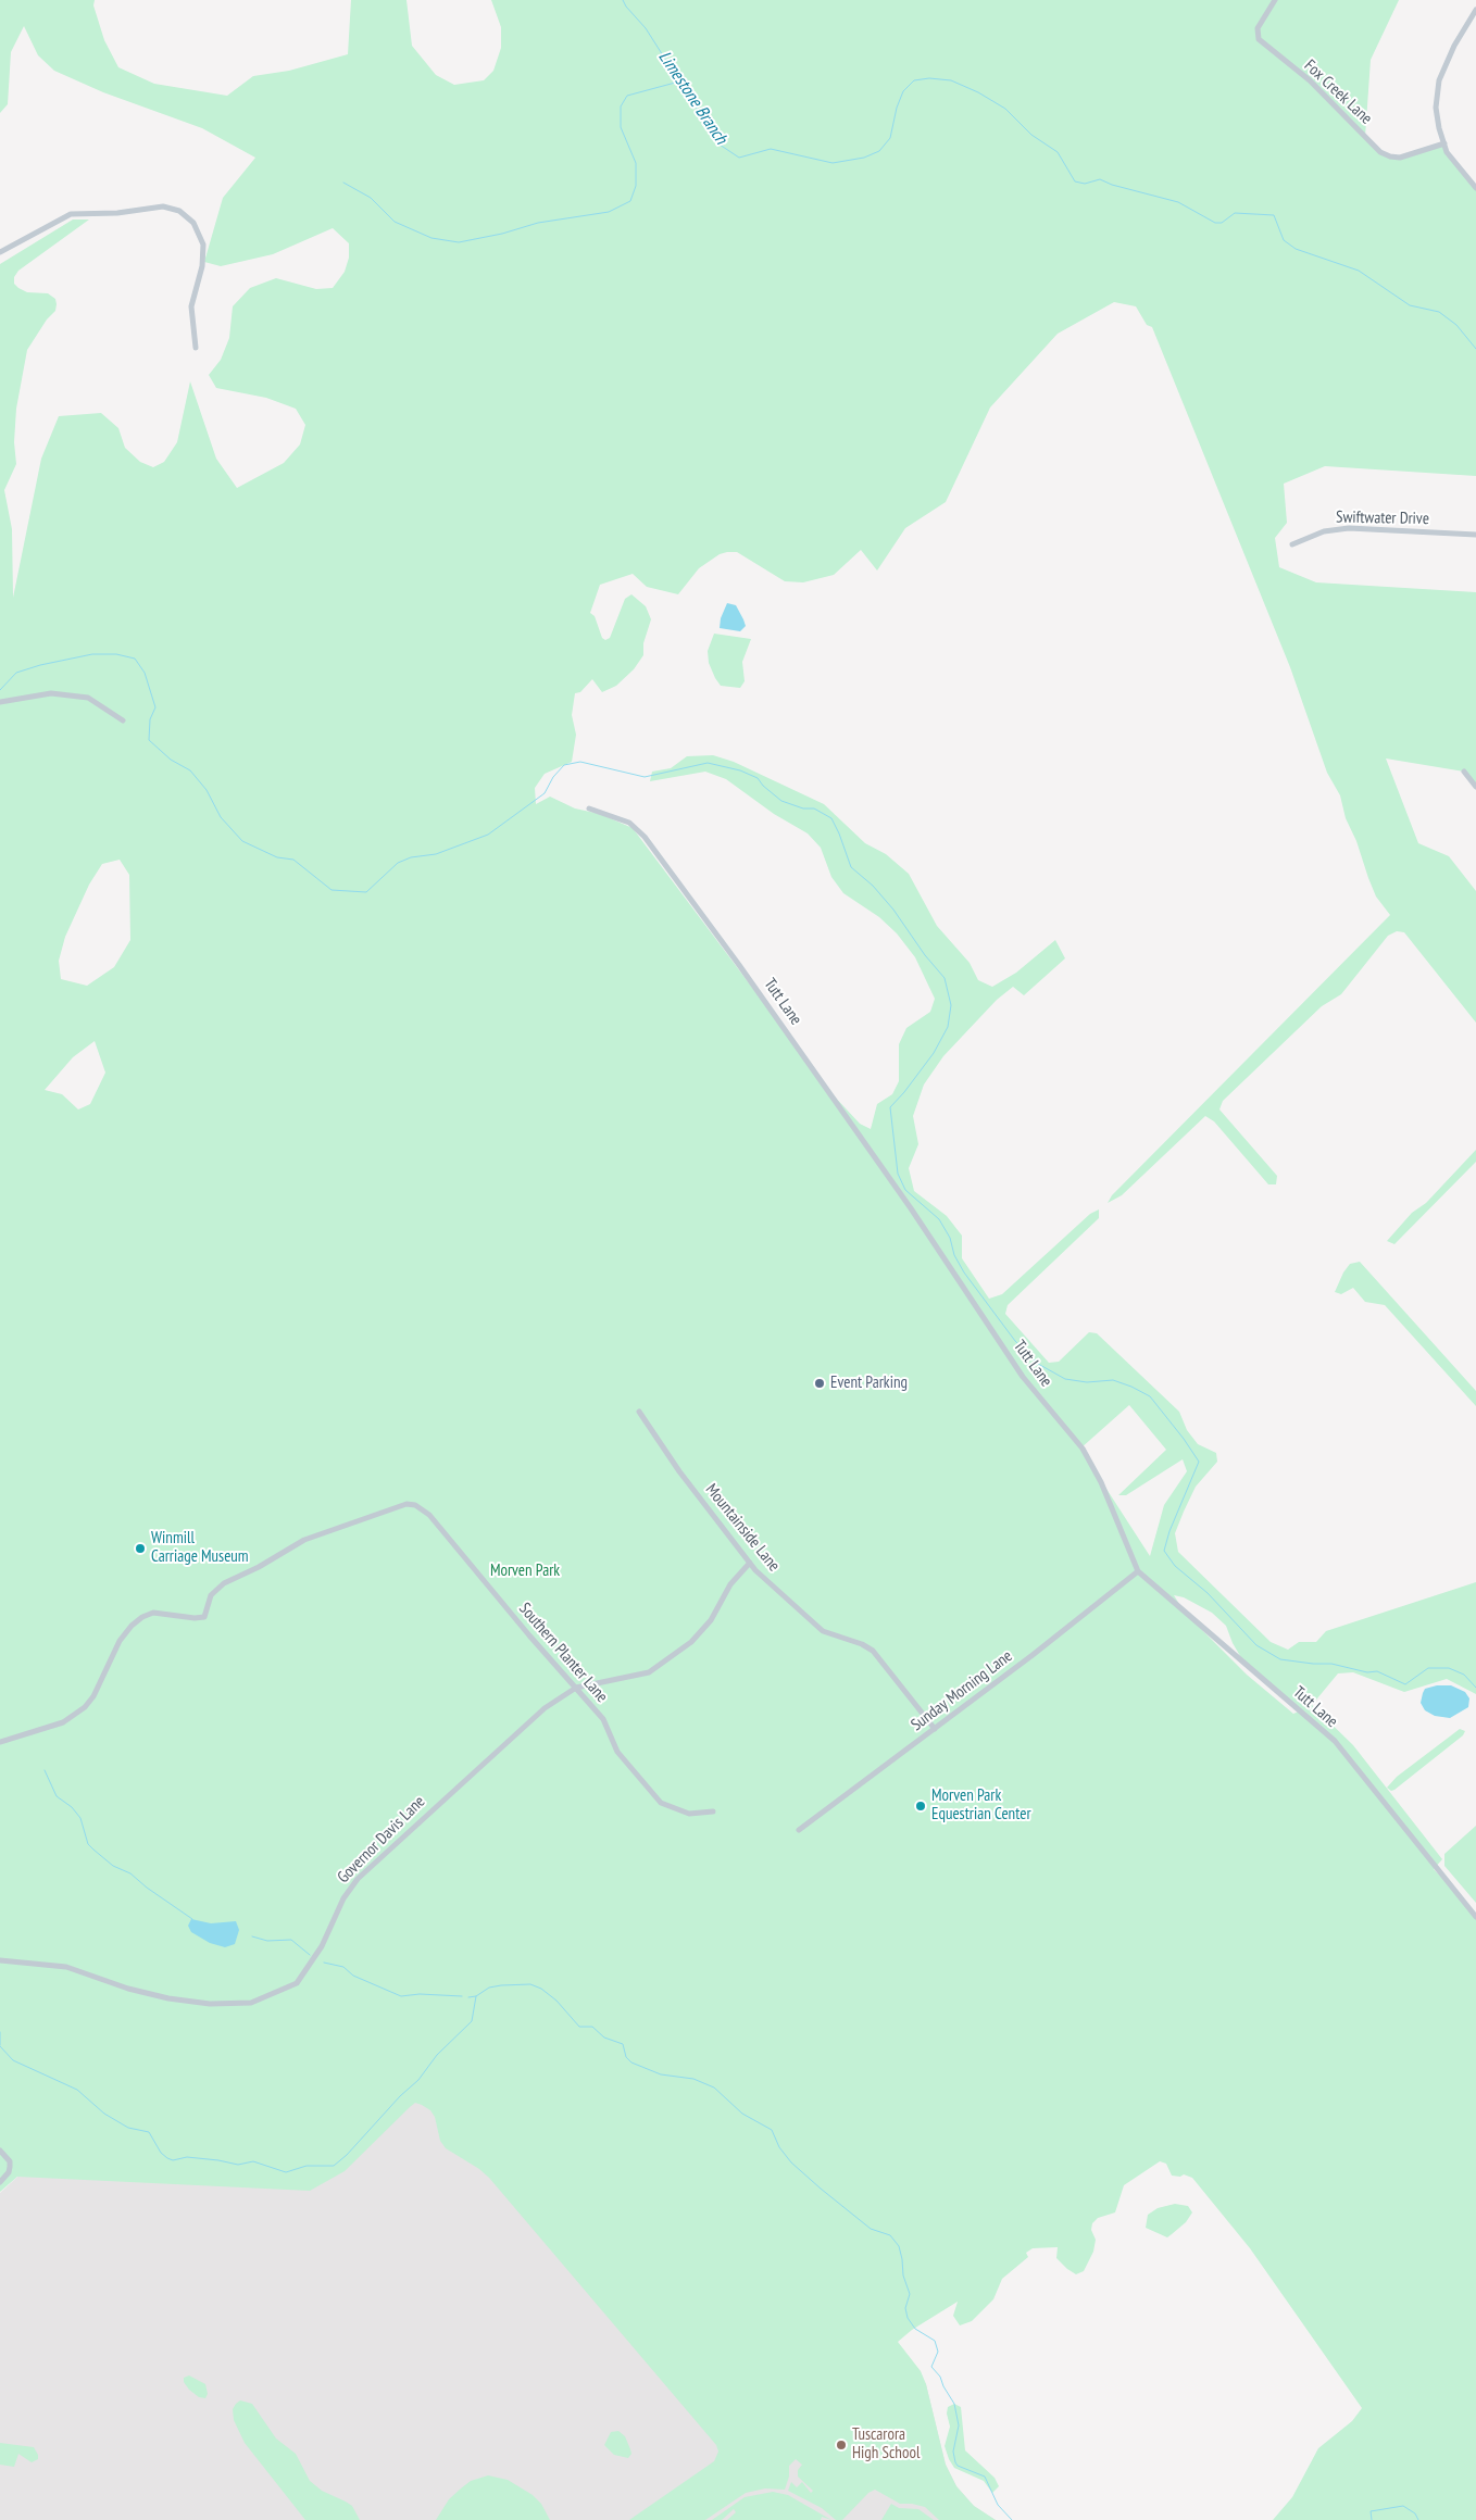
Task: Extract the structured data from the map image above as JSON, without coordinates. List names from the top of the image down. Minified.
{"streets":{"street":["Fox Creek Lane","Swiftwater Drive","Tutt Lane","Mountainside Lane","Southern Planter Lane","Sunday Morning Lane","Governor Davis Lane"]},"crossings":[["Tutt Lane","Sunday Morning Lane"],["Mountainside Lane","Sunday Morning Lane"],["Mountainside Lane","Governor Davis Lane"],["Southern Planter Lane","Governor Davis Lane"]],"water":["Limestone Branch"],"parks":["Morven Park"],"places":["Event Parking","Winmill Carriage Museum","Morven Park Equestrian Center","Tuscarora High School"]}
